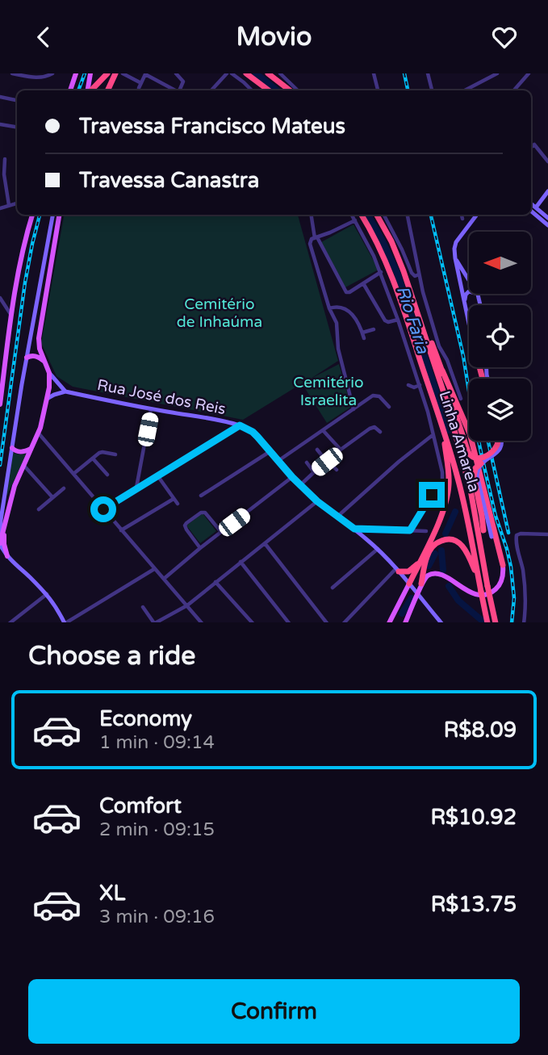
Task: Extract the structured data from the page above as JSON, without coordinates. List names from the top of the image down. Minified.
{"streets":{"highway":["Linha Amarela"],"street":["Rua José dos Reis"]},"water":["Rio Faria"],"parks":["Cemitério de Inhaúma","Cemitério Israelita"],"north":"left","page":{"header":"Movio","banner":["Travessa Francisco Mateus","Travessa Canastra"],"heading":"Choose a ride","list":[{"name":"Economy","note":"1 min · 09:14","value":"R$8.09"},{"name":"Comfort","note":"2 min · 09:15","value":"R$10.92"},{"name":"XL","note":"3 min · 09:16","value":"R$13.75"}],"buttons":"Confirm"}}
